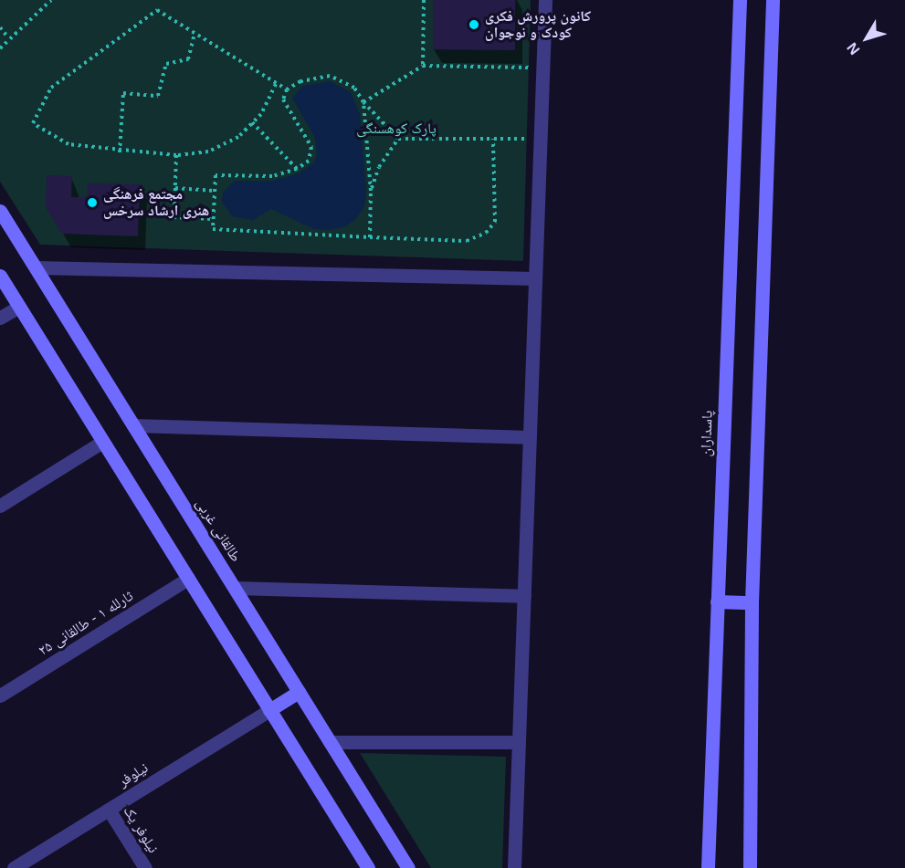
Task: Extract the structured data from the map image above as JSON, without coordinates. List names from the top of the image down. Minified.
{"streets":{"main road":["پاسداران","طالقانی غربی"],"street":["ثارلله ۱ - طالقانی ۲۵","نیلوفر","نیلوفر یک"]},"crossings":[["نیلوفر","نیلوفر یک"]],"parks":["پارک کوهسنگی"],"places":["کانون پرورش فکری کودک و نوجوان","مجتمع فرهنگی هنری ارشاد سرخس"],"north":"bottom left"}
